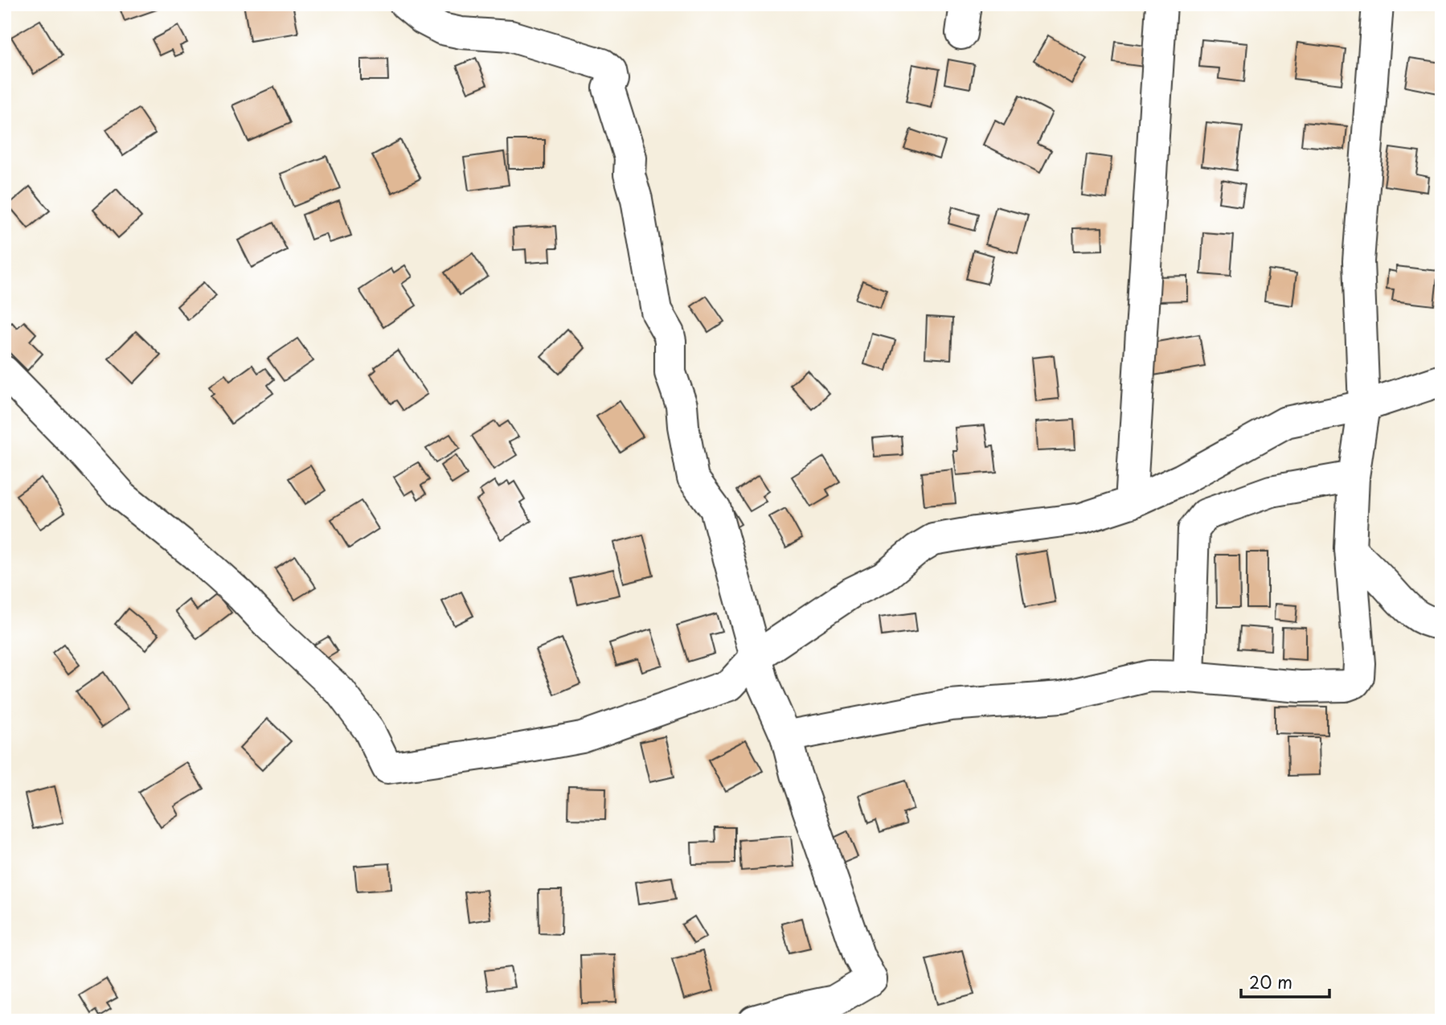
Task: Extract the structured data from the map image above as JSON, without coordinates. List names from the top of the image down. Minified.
{"scale_bar":"20 m"}
